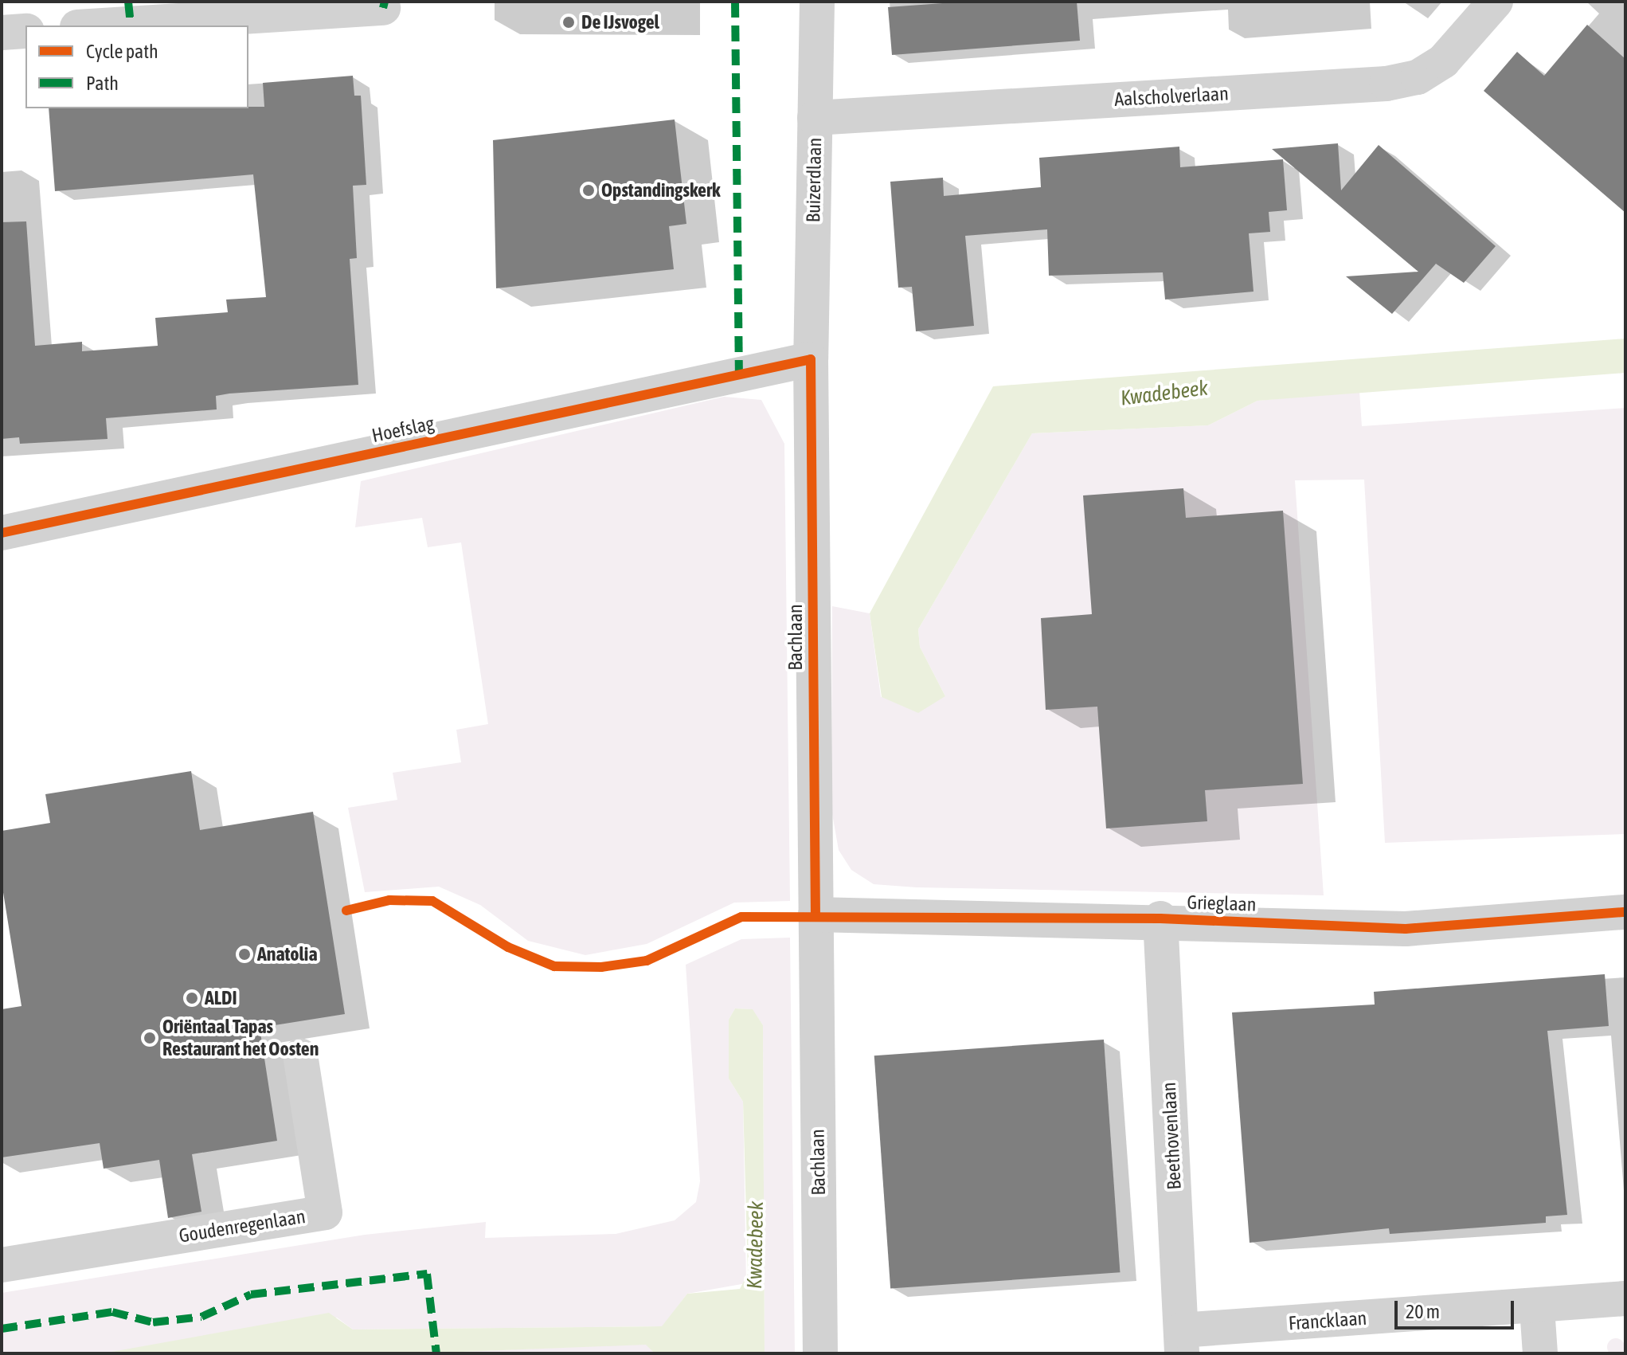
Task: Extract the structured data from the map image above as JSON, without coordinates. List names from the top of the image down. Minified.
{"streets":{"street":["Aalscholverlaan","Buizerdlaan","Hoefslag","Bachlaan","Grieglaan","Beethovenlaan","Goudenregenlaan","Francklaan"]},"crossings":[["Aalscholverlaan","Buizerdlaan"],["Buizerdlaan","Hoefslag"],["Buizerdlaan","Bachlaan"],["Hoefslag","Bachlaan"],["Bachlaan","Grieglaan"],["Grieglaan","Beethovenlaan"],["Beethovenlaan","Francklaan"]],"water":["Kwadebeek"],"places":["De IJsvogel","Opstandingskerk","Anatolia","ALDI","Oriëntaal Tapas Restaurant het Oosten"],"legend":["Cycle path","Path"],"scale_bar":"20 m"}
